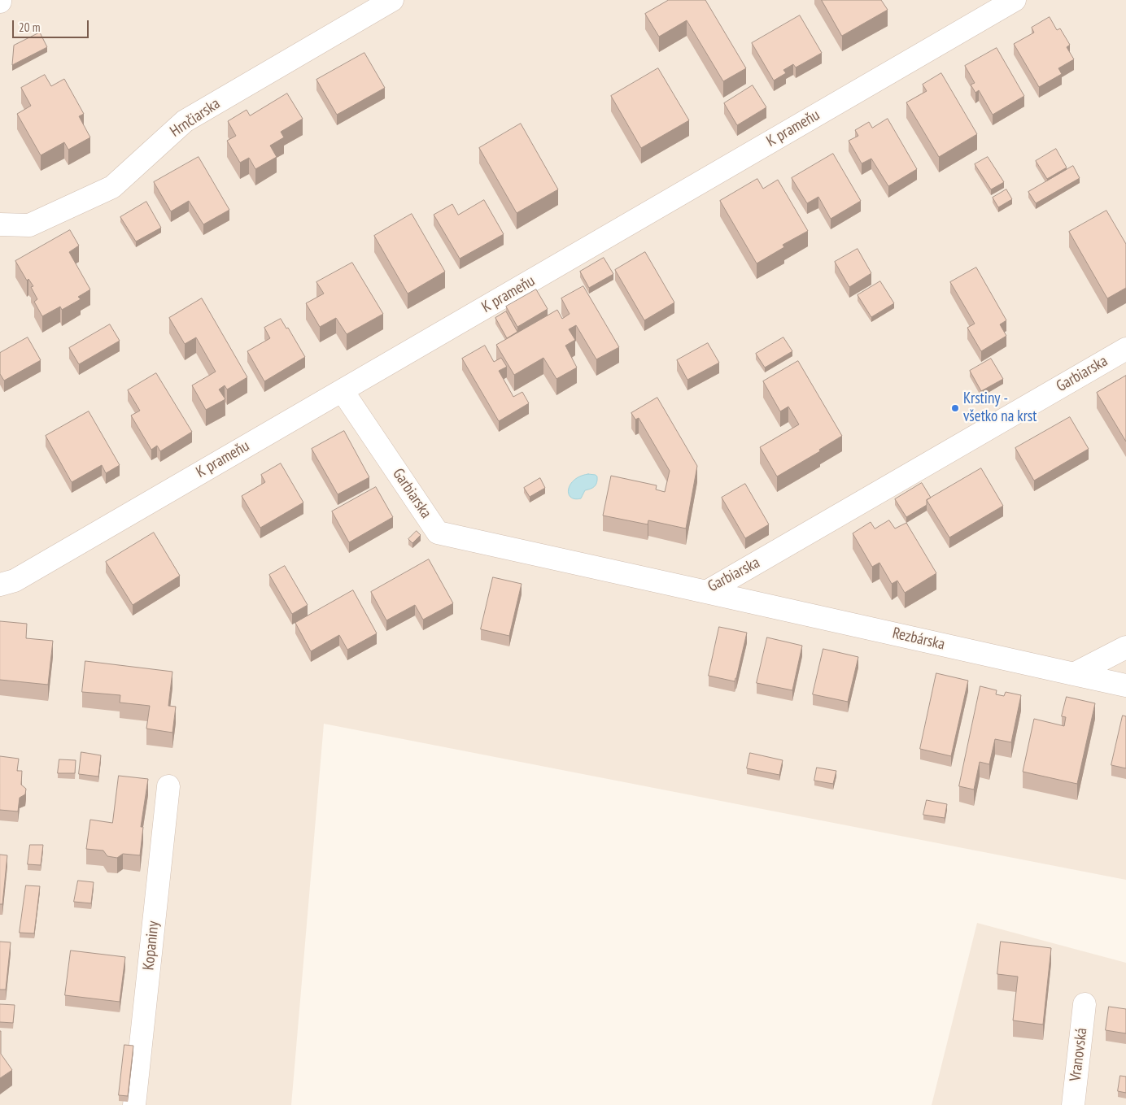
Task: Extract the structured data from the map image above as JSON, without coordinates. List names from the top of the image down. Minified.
{"streets":{"street":["Hrnčiarska","K prameňu","Garbiarska","Rezbárska","Kopaniny","Vranovská"]},"crossings":[["K prameňu","Garbiarska"],["Garbiarska","Rezbárska"]],"places":["Krstiny - všetko na krst"],"scale_bar":"20 m"}
